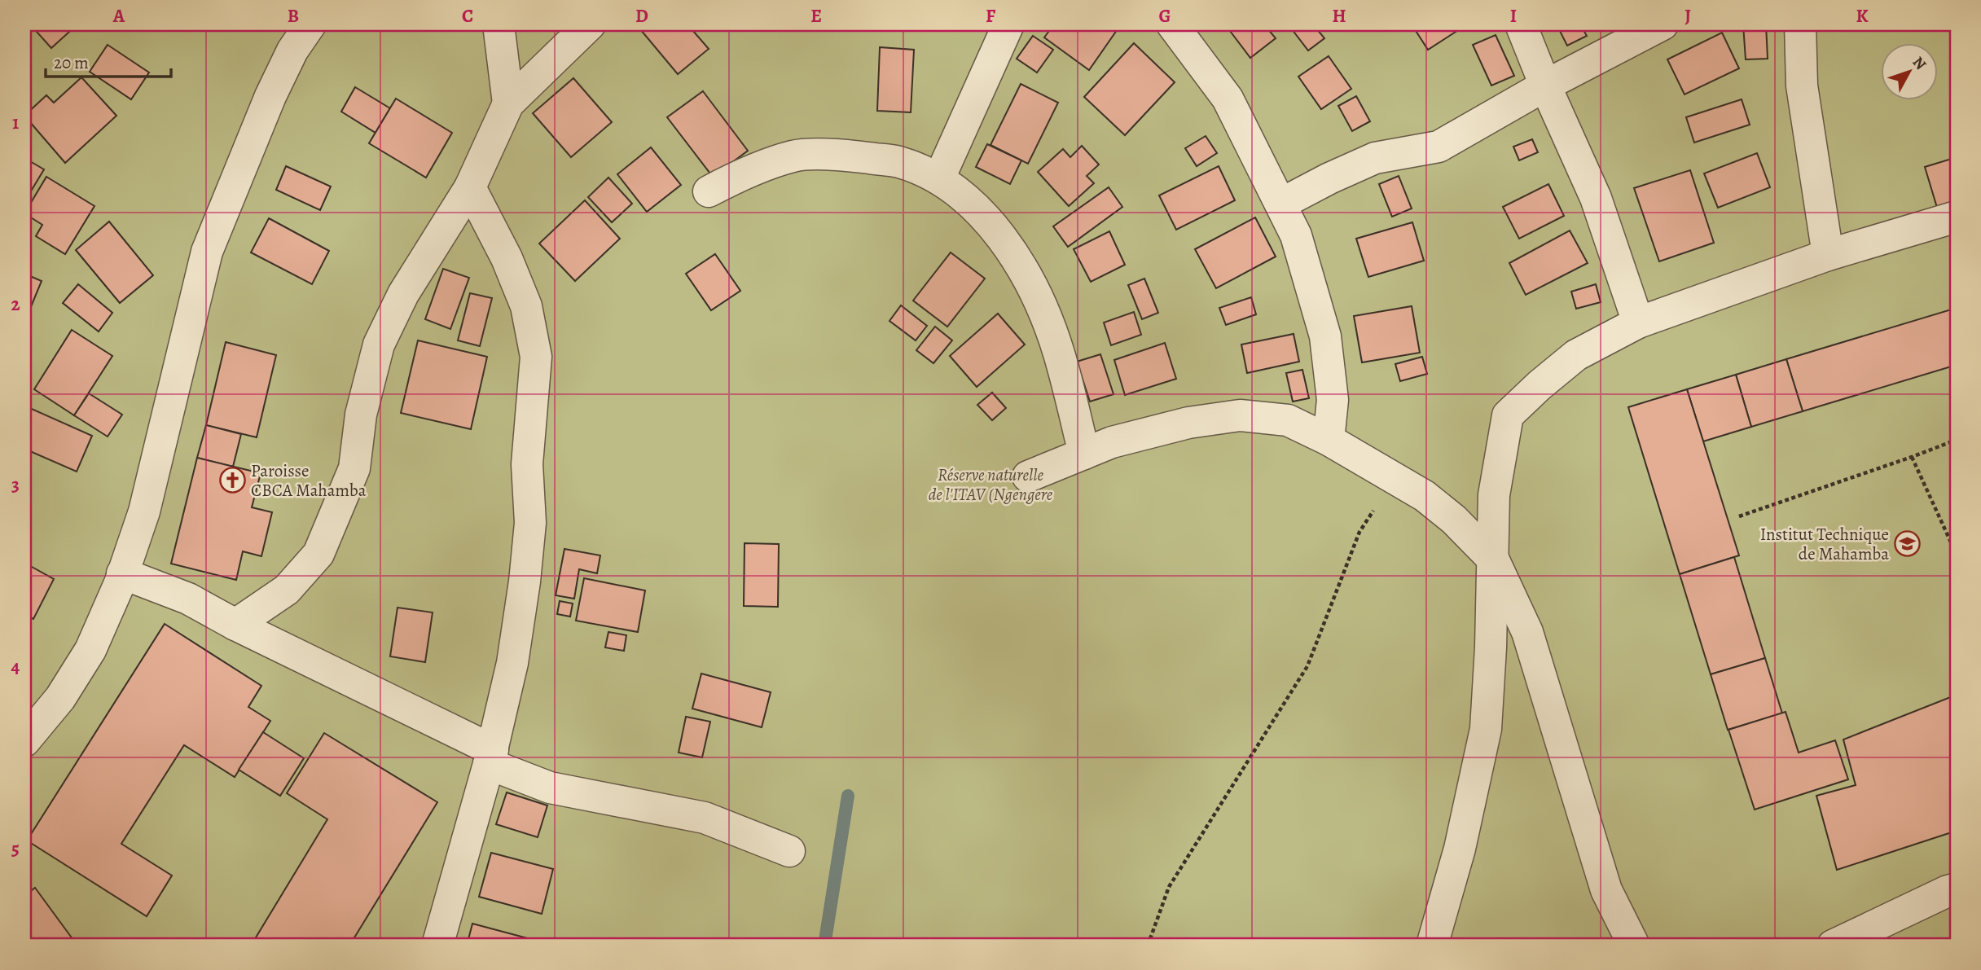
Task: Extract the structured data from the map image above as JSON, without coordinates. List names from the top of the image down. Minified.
{"parks":["Réserve naturelle de l'ITAV (Ngengere"],"places":{"church":["Paroisse CBCA Mahamba"],"school or university":["Institut Technique de Mahamba"]},"scale_bar":"20 m","north":"top right","grid":{"columns":["A","B","C","D","E","F","G","H","I","J","K"],"rows":["1","2","3","4","5"]}}
